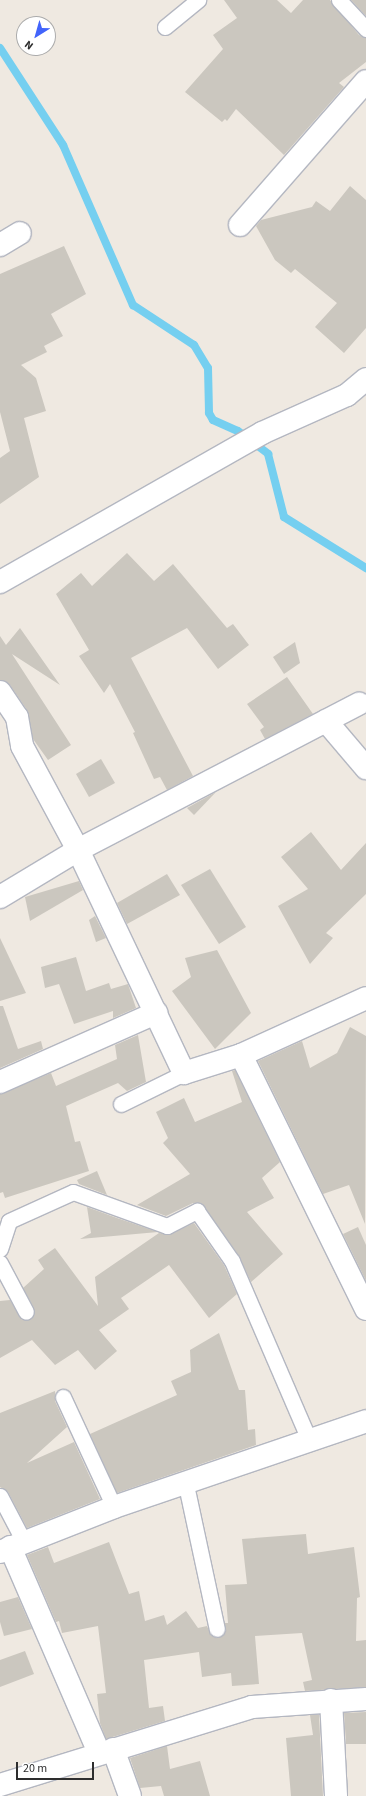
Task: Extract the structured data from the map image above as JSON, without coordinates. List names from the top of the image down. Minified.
{"scale_bar":"20 m","north":"bottom left"}
